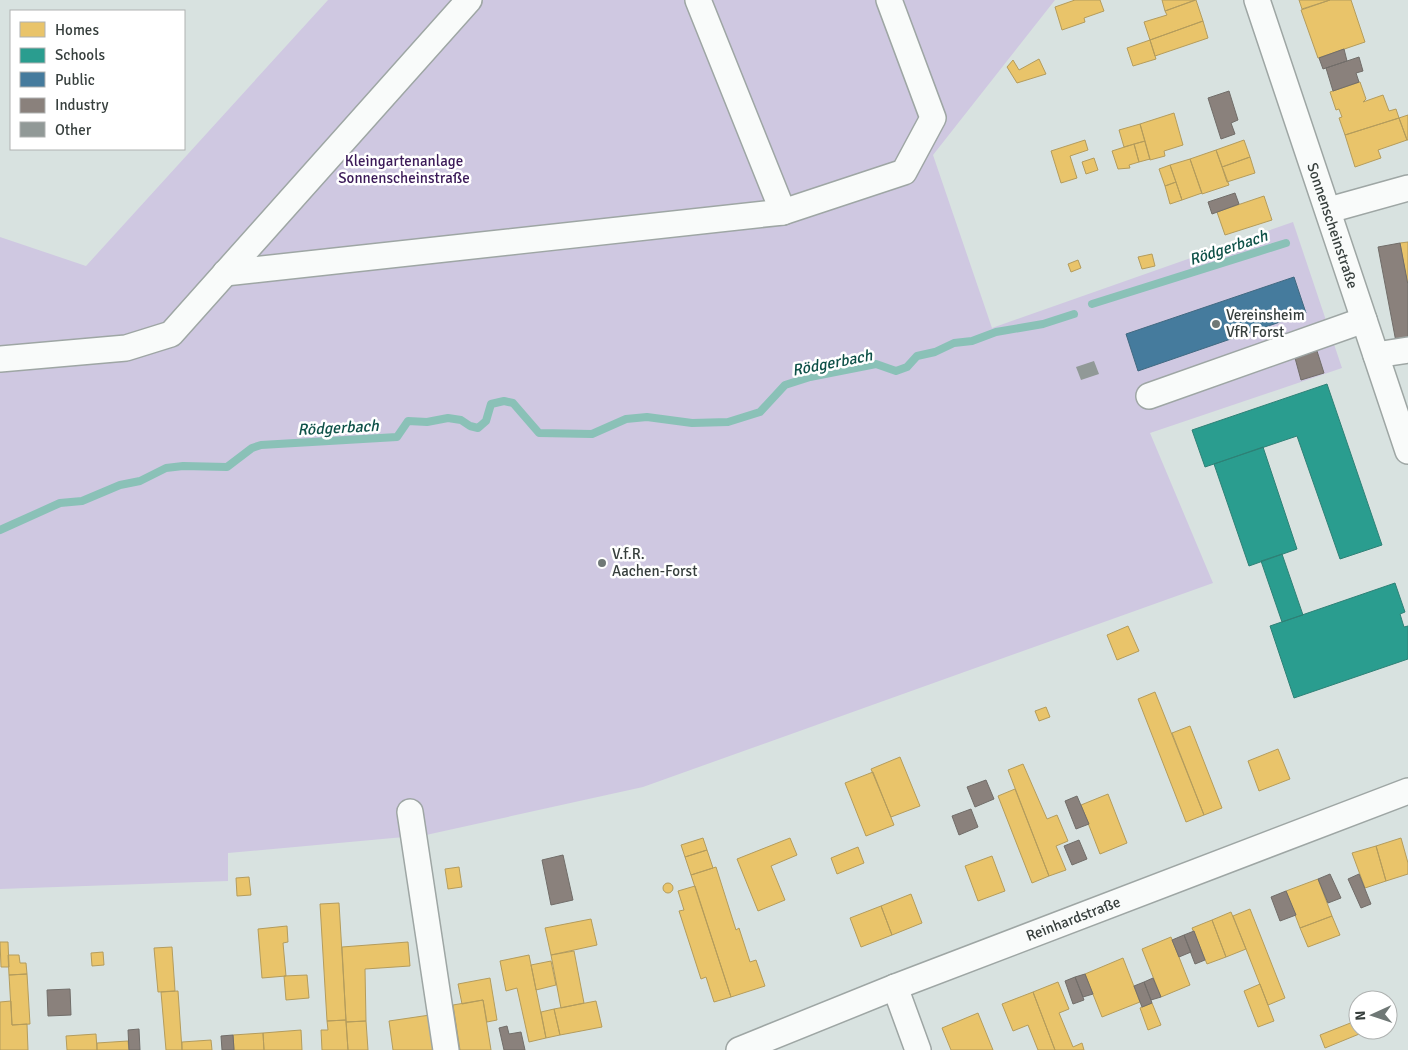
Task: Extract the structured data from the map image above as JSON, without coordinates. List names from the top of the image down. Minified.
{"streets":{"street":["Sonnenscheinstraße","Reinhardstraße"]},"water":["Rödgerbach"],"parks":["Kleingartenanlage Sonnenscheinstraße"],"places":["Vereinsheim VfR Forst","V.f.R. Aachen-Forst"],"legend":["Homes","Schools","Public","Industry","Other"],"north":"left"}
